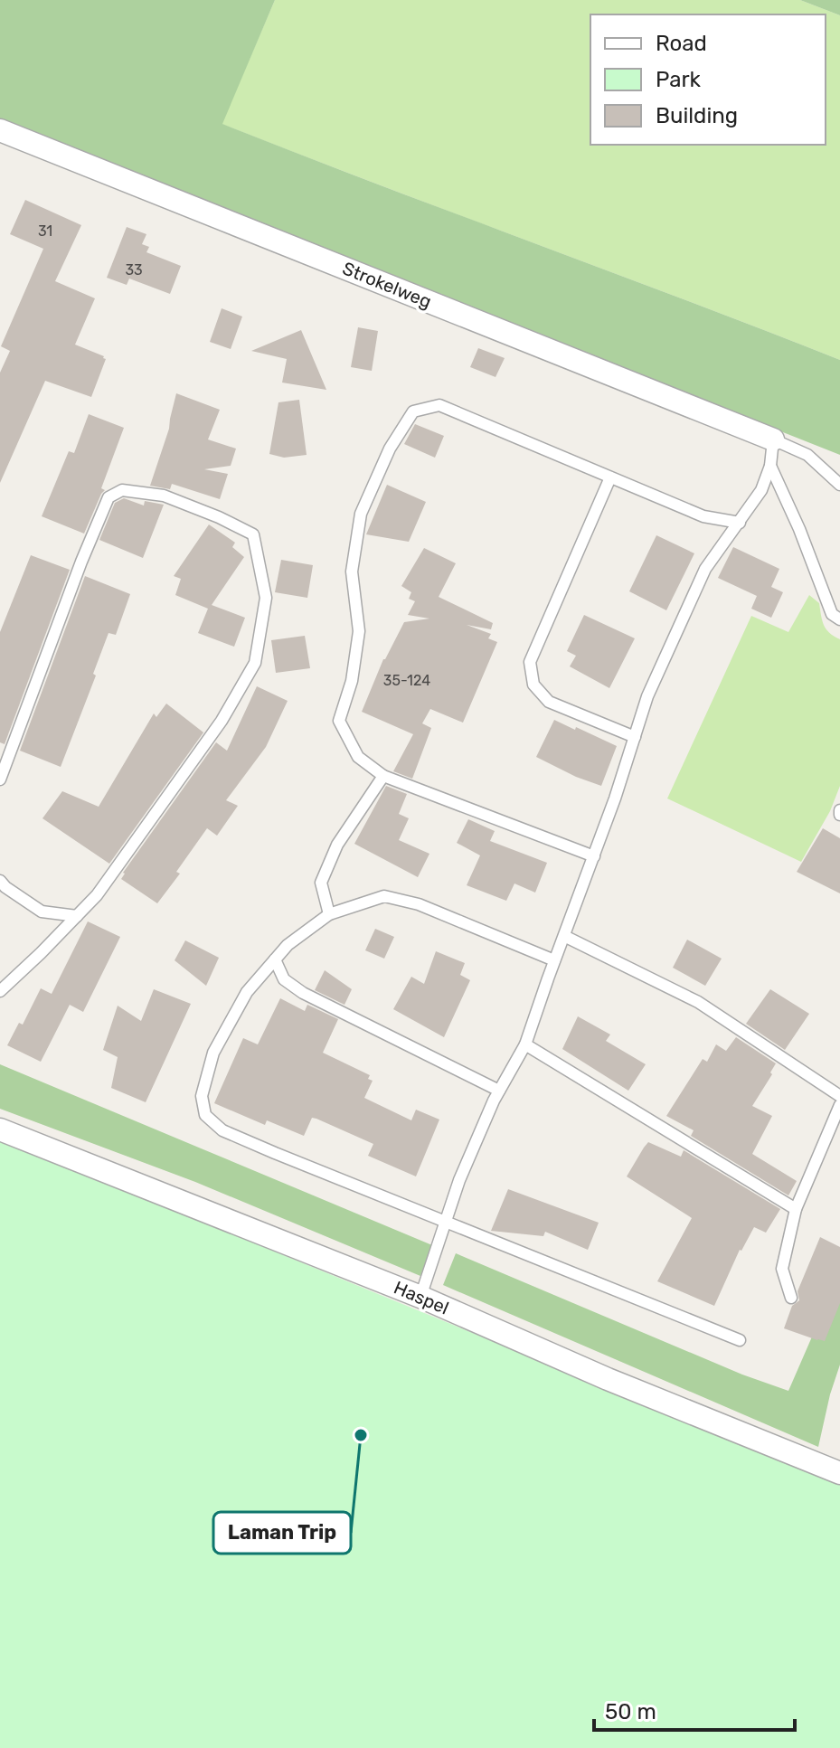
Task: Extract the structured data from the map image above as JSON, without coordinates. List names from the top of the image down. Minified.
{"streets":{"street":["Strokelweg","Haspel"]},"places":["Laman Trip"],"house_numbers":["31","33","35-124"],"legend":["Road","Park","Building"],"scale_bar":"50 m"}
